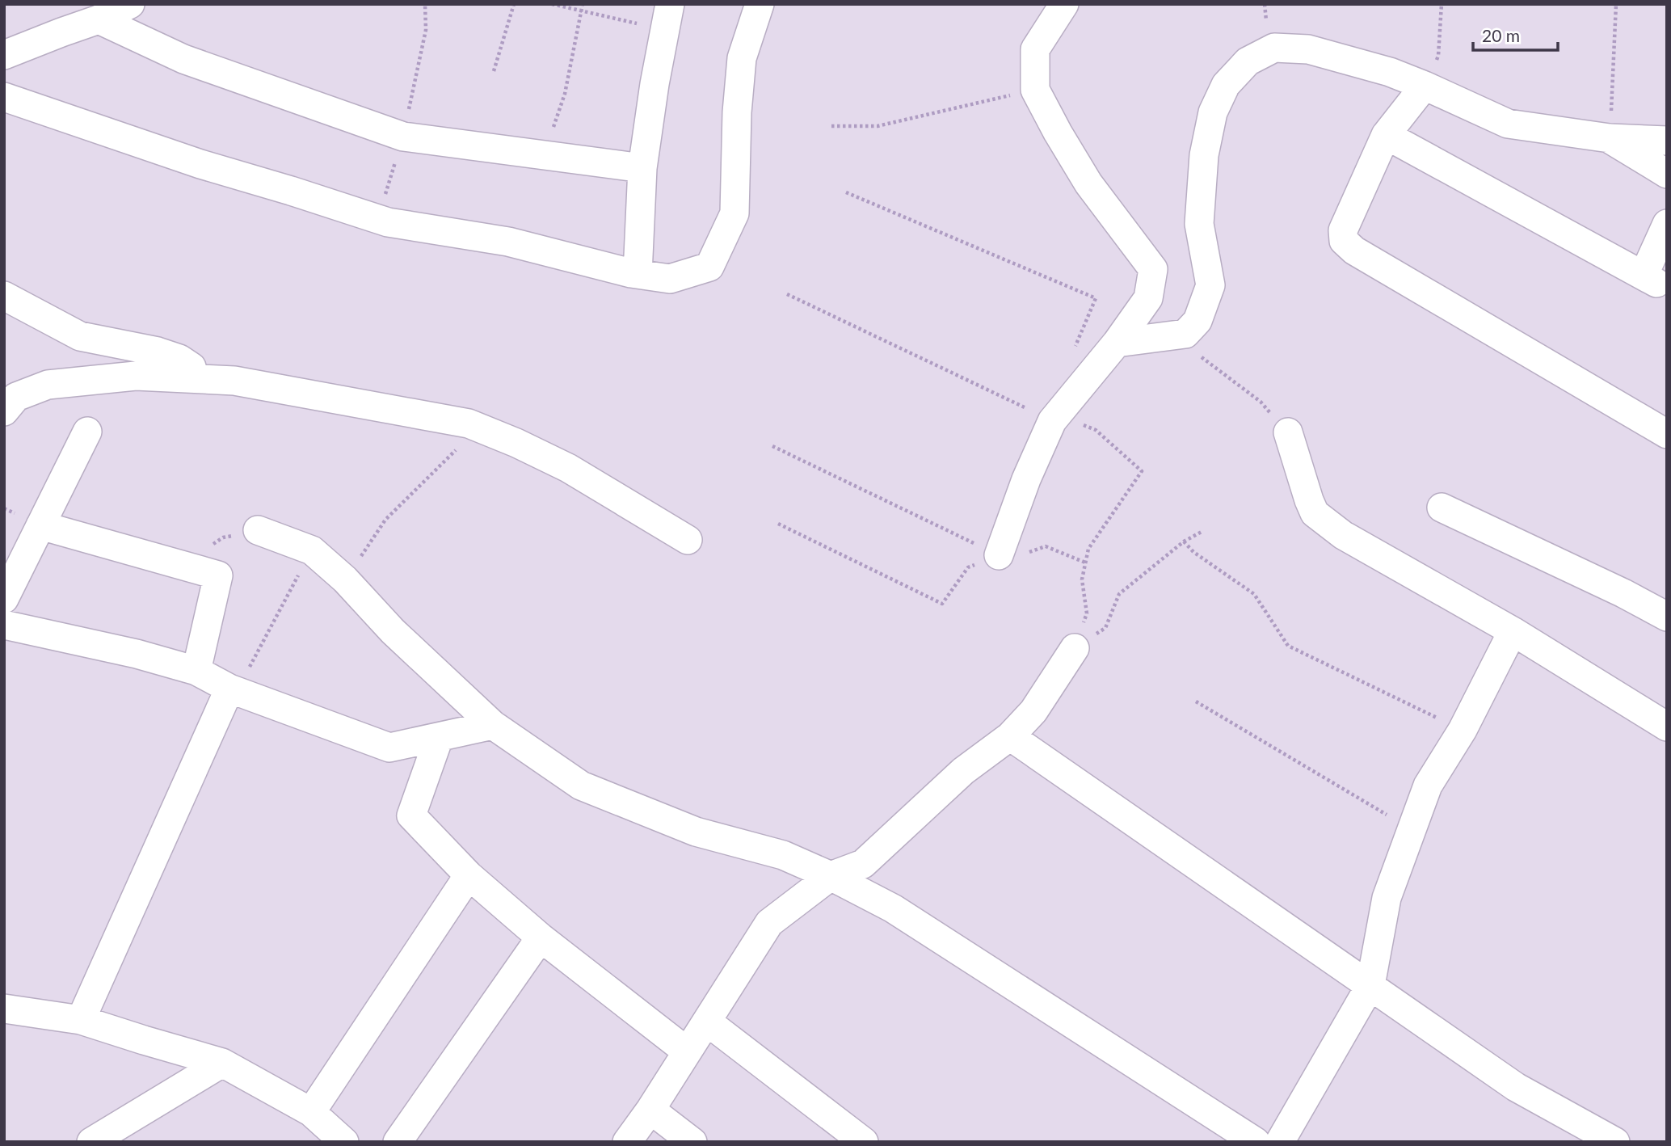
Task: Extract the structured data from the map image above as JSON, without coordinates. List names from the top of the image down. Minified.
{"scale_bar":"20 m"}
